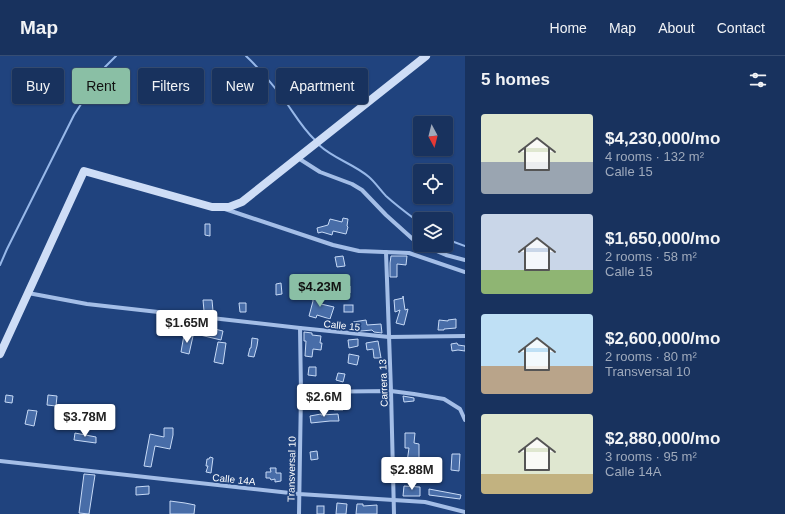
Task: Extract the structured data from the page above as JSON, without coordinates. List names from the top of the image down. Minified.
{"streets":{"street":["Calle 15","Carrera 13","Transversal 10","Calle 14A"]},"crossings":[["Calle 15","Carrera 13"],["Calle 15","Transversal 10"],["Carrera 13","Calle 14A"],["Transversal 10","Calle 14A"]],"north":"bottom","page":{"header":"Map","nav":["Home","Map","About","Contact"],"heading":"5 homes","chip":["Buy","Rent","Filters","New","Apartment"],"list":[{"name":"$4,230,000/mo","note":"4 rooms · 132 m² · Calle 15"},{"name":"$1,650,000/mo","note":"2 rooms · 58 m² · Calle 15"},{"name":"$2,600,000/mo","note":"2 rooms · 80 m² · Transversal 10"},{"name":"$2,880,000/mo","note":"3 rooms · 95 m² · Calle 14A"}],"price":["$4.23M","$1.65M","$2.6M","$3.78M","$2.88M"]}}
